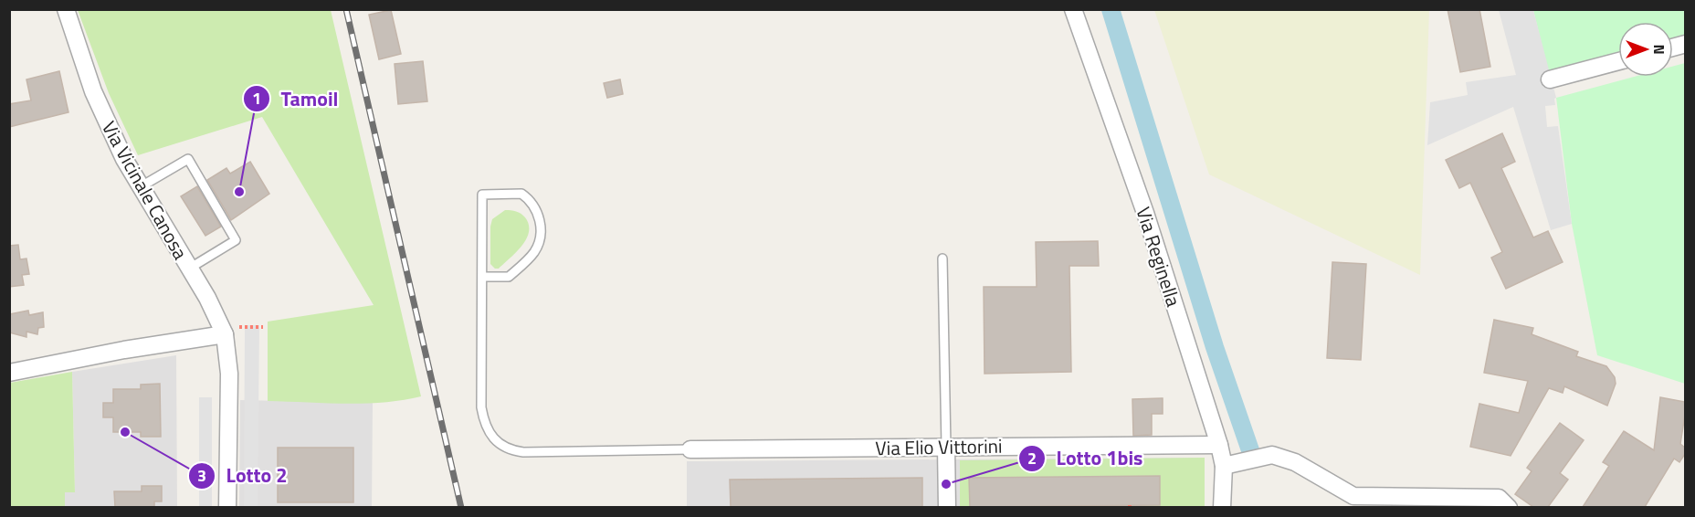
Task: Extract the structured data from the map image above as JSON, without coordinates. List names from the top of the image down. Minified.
{"streets":{"street":["Via Vicinale Canosa","Via Reginella","Via Elio Vittorini"]},"crossings":[["Via Reginella","Via Elio Vittorini"]],"places":["Tamoil","Lotto 2","Lotto 1bis"],"north":"right"}
